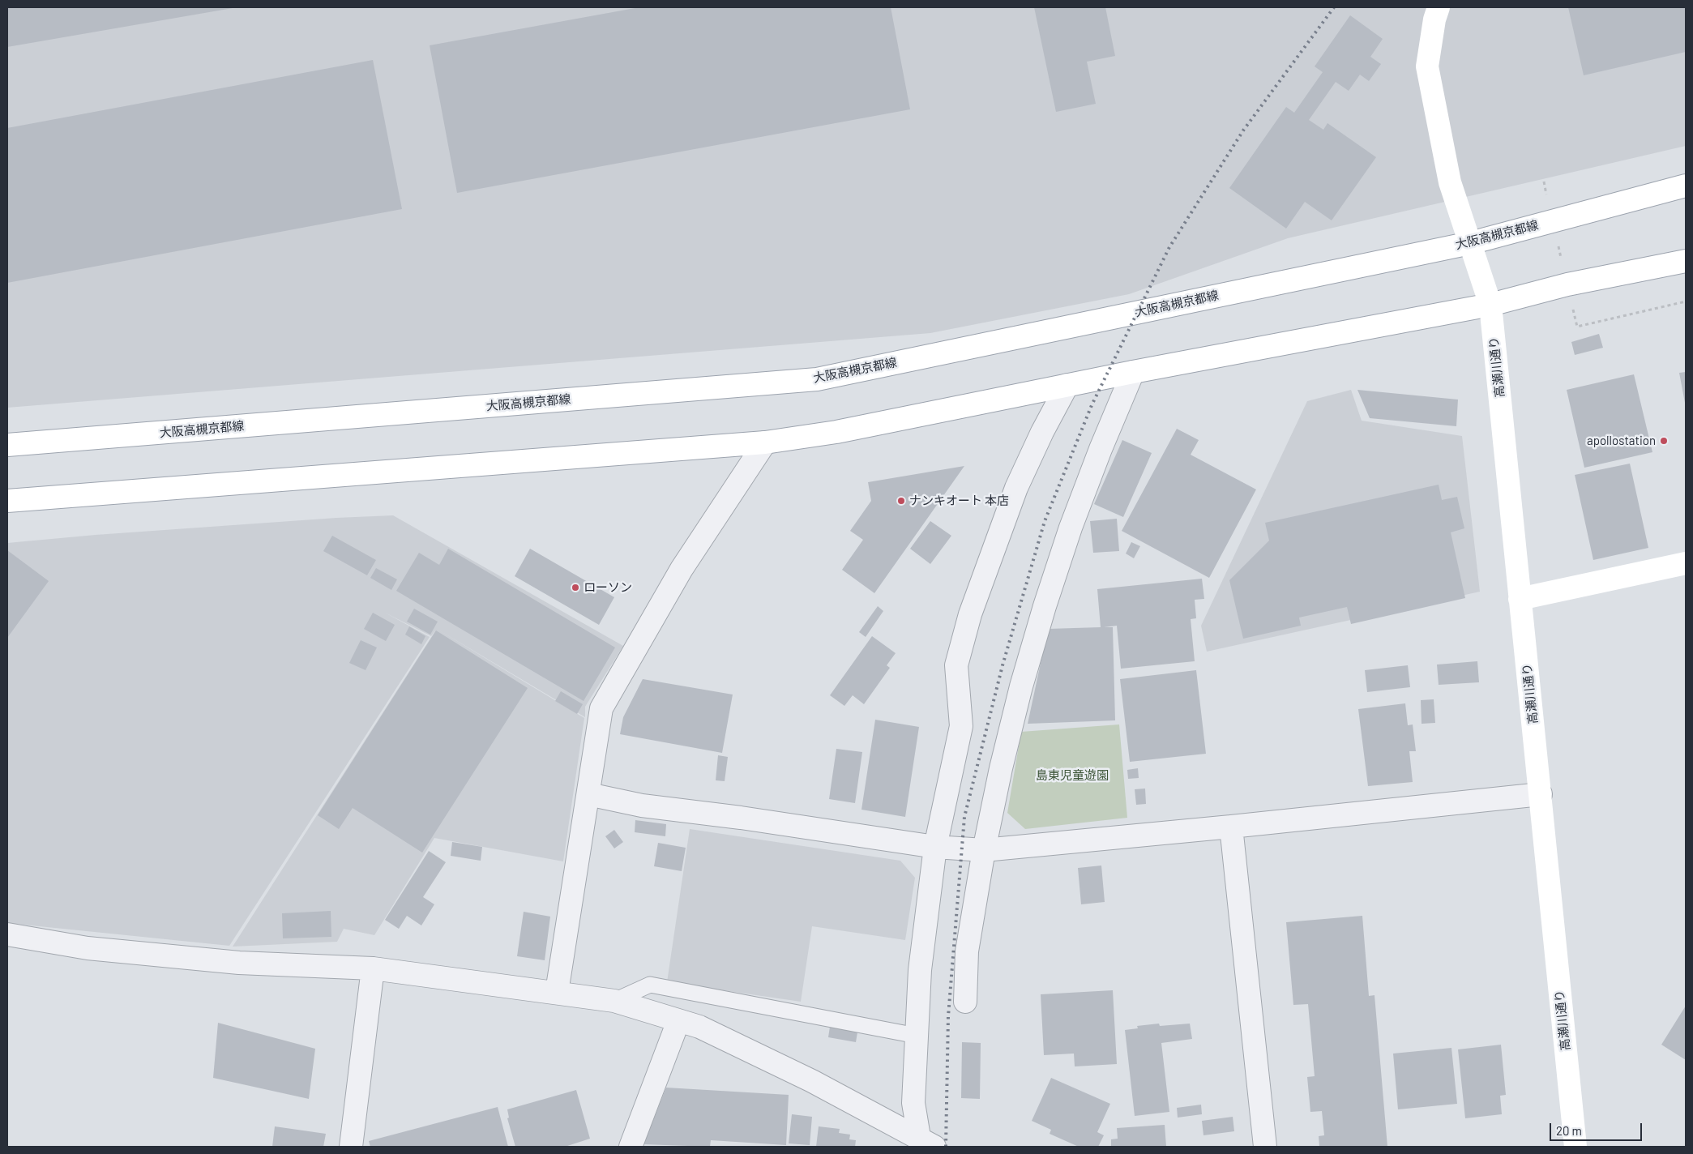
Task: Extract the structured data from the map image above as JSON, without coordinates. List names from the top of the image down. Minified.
{"streets":{"main road":["大阪高槻京都線","高瀬川通り"]},"crossings":[["大阪高槻京都線","高瀬川通り"]],"parks":["島東児童遊園"],"places":["apollostation","ナンキオート 本店","ローソン"],"scale_bar":"20 m"}
